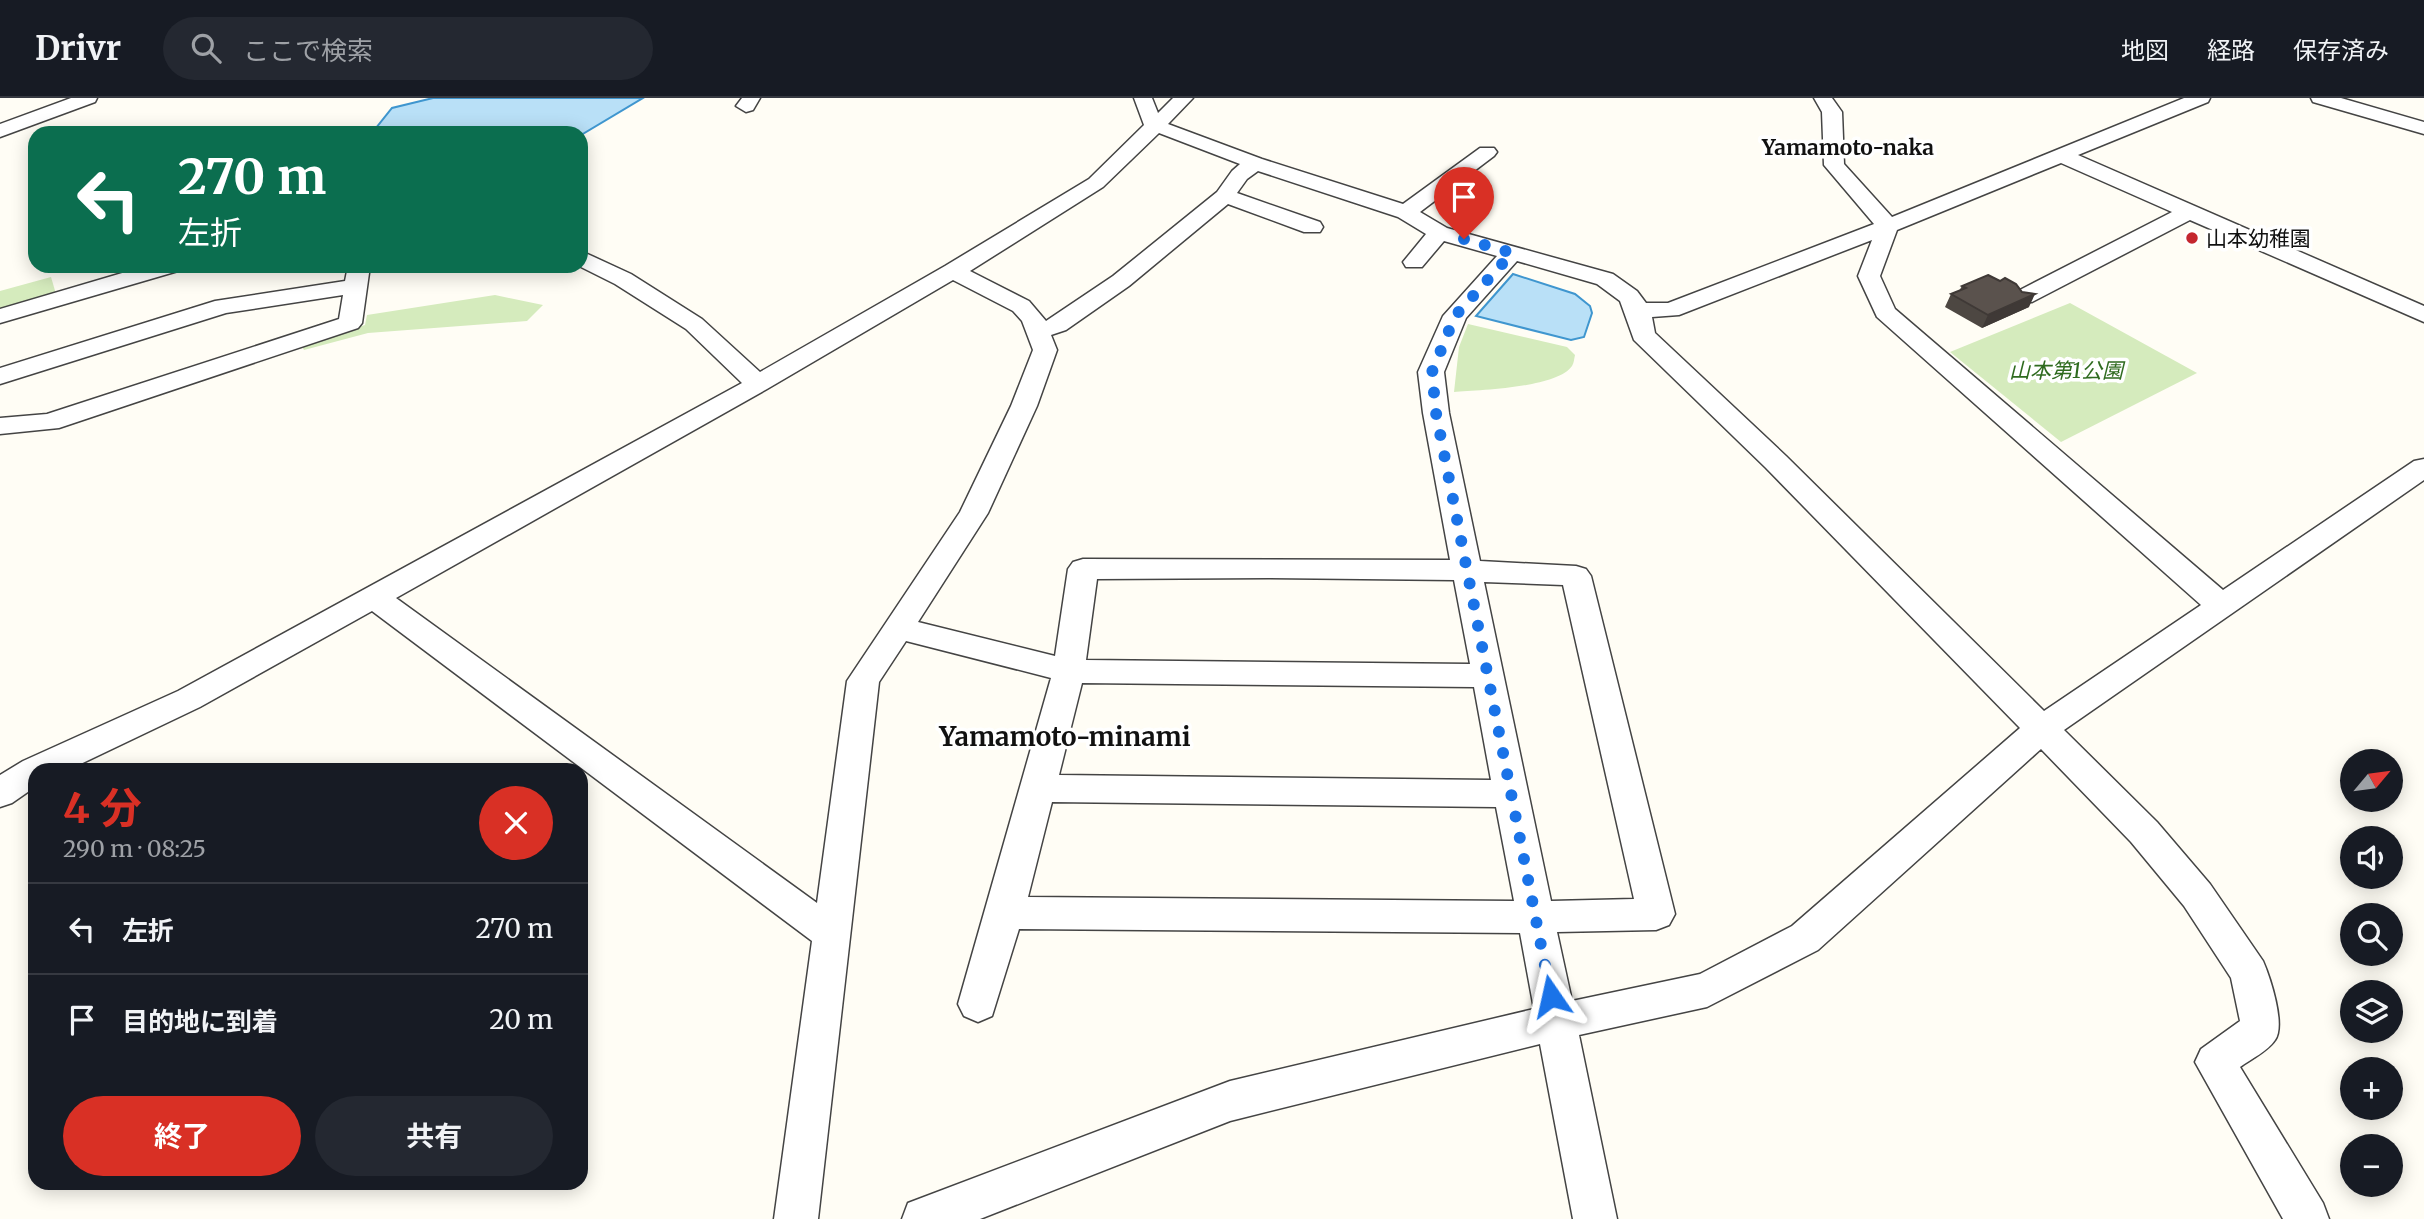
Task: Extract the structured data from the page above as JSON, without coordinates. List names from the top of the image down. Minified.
{"districts":["Yamamoto-naka","Yamamoto-minami"],"parks":["山本第1公園"],"places":["山本幼稚園"],"north":"top right","page":{"header":"Drivr","search":"ここで検索","nav":["地図","経路","保存済み"],"turn":["270 m","左折"],"map_buttons":["+","−"],"heading":["4 分","290 m · 08:25"],"list":[{"name":"左折","value":"270 m"},{"name":"目的地に到着","value":"20 m"}],"buttons":["終了","共有"]}}
